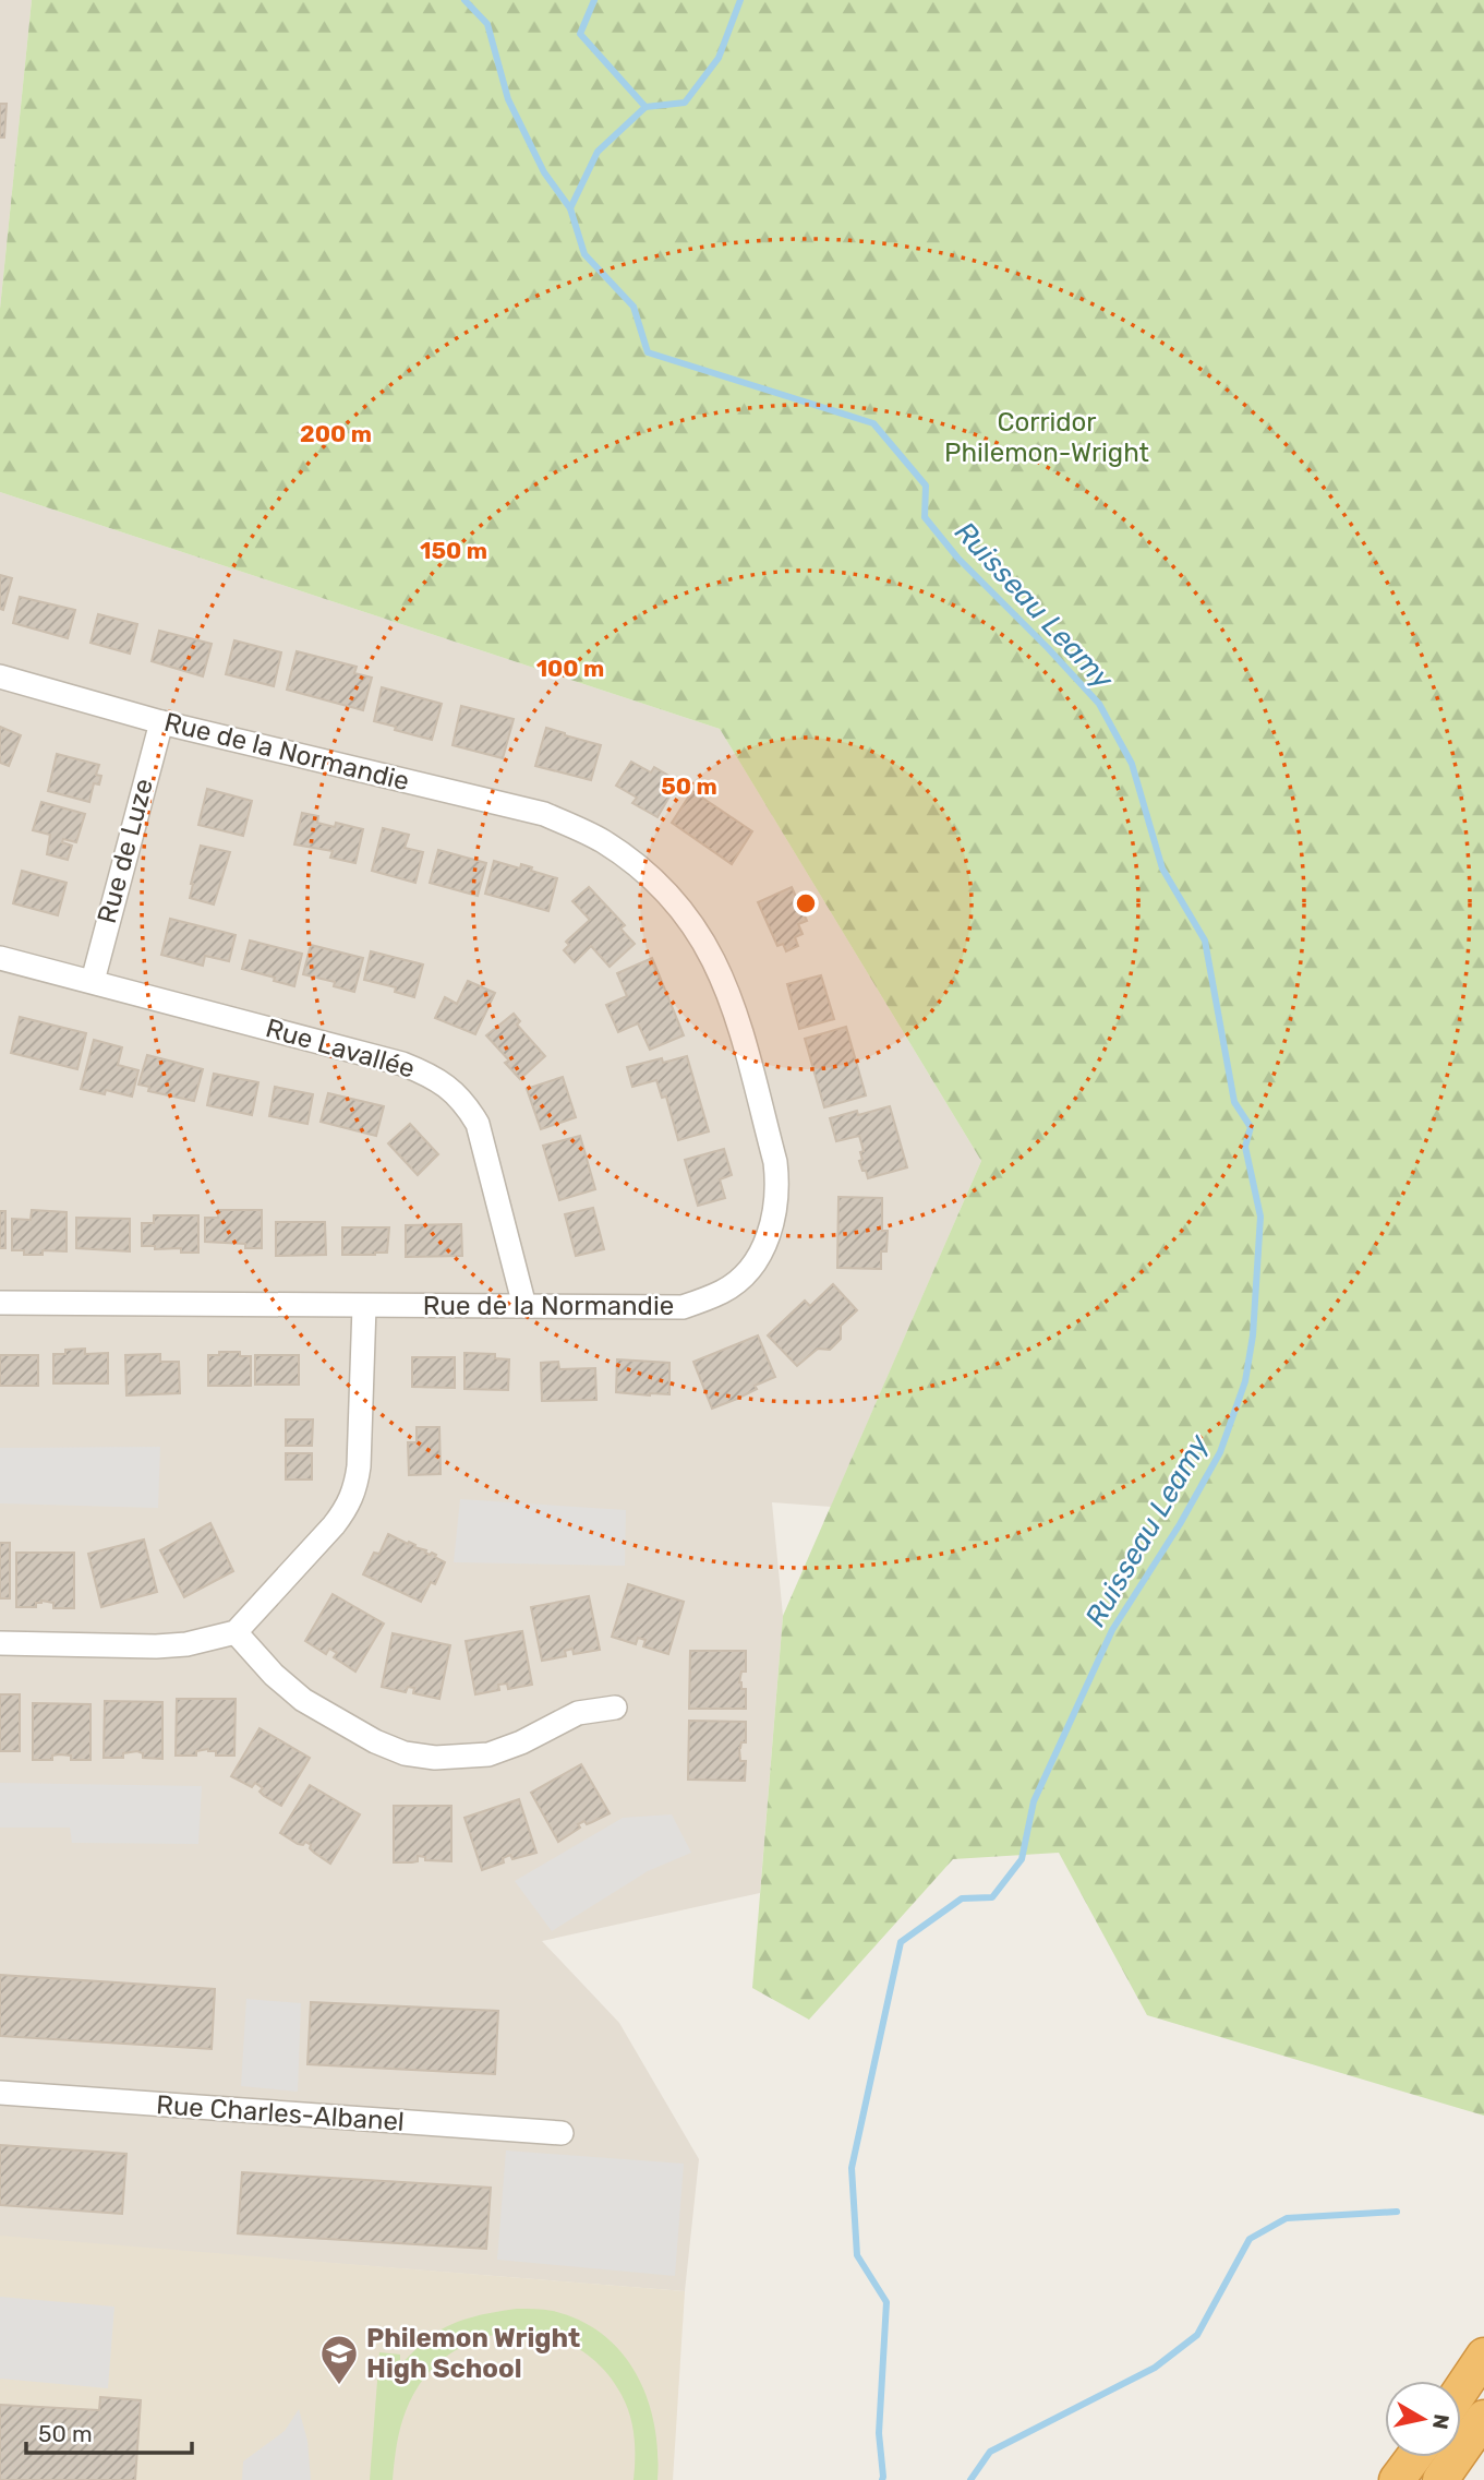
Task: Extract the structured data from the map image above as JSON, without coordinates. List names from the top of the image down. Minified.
{"streets":{"street":["Rue de la Normandie","Rue de Luze","Rue Lavallée","Rue Charles-Albanel"]},"crossings":[["Rue de la Normandie","Rue de Luze"],["Rue de la Normandie","Rue Lavallée"],["Rue de Luze","Rue Lavallée"]],"water":["Ruisseau Leamy"],"parks":["Corridor Philemon-Wright"],"places":{"school or university":["Philemon Wright High School"]},"scale_bar":"50 m","north":"right","rings":["200 m","150 m","100 m","50 m"]}
